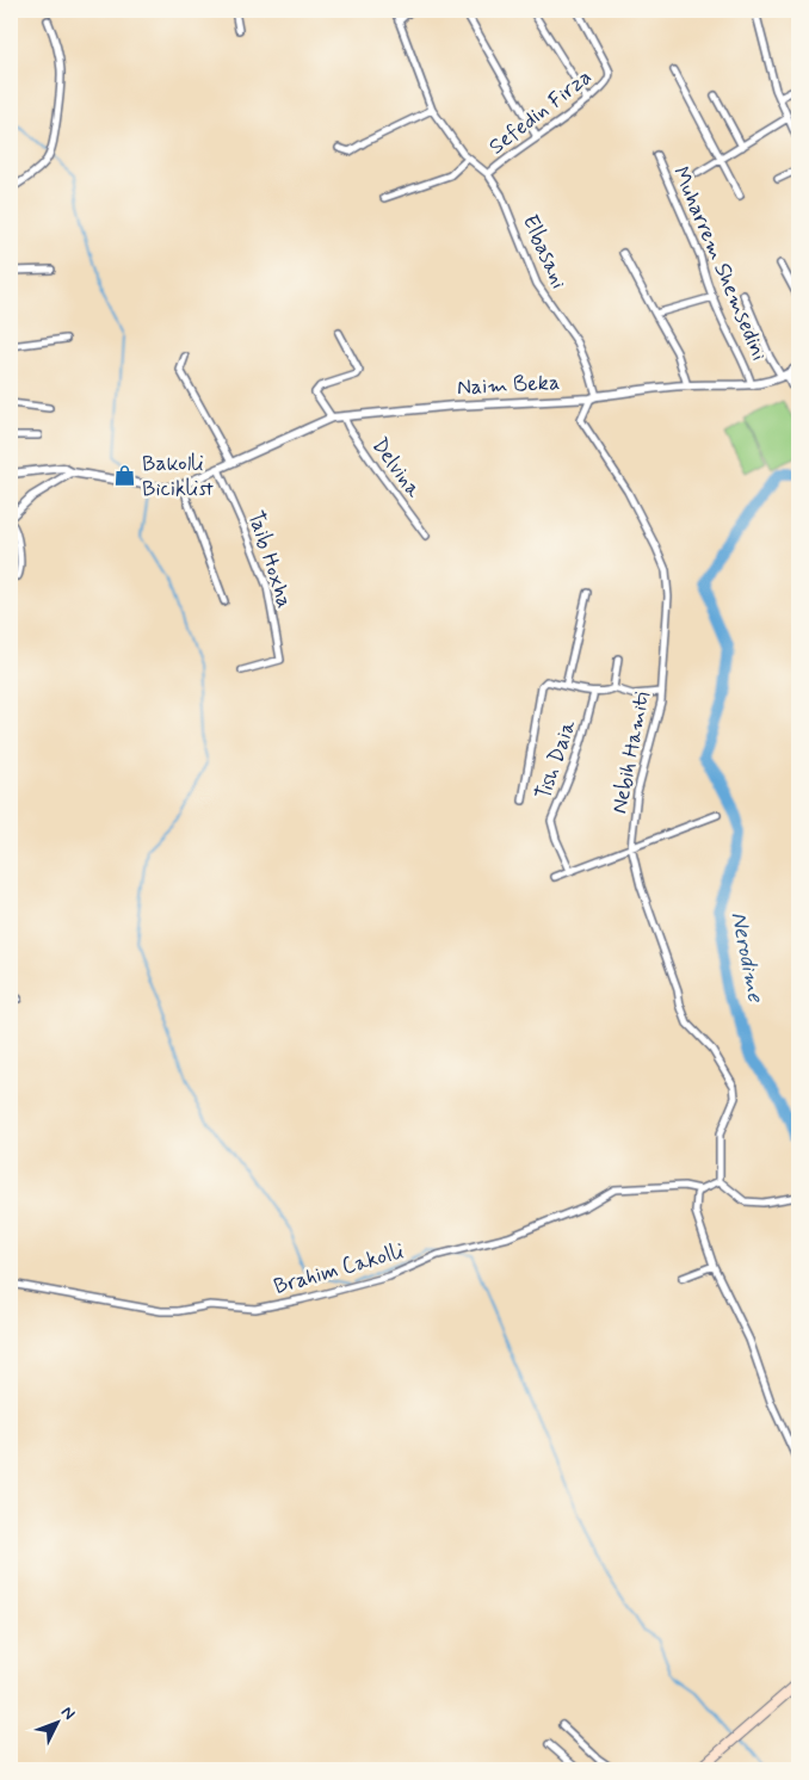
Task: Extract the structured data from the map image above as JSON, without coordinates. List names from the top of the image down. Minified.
{"streets":{"street":["Sefedin Firza","Elbasani","Muharrem Shemsedini","Naim Beka","Delvina","Taib Hoxha","Nebih Hamiti","Tish Daia","Brahim Cakolli"]},"crossings":[["Sefedin Firza","Elbasani"],["Elbasani","Naim Beka"],["Elbasani","Nebih Hamiti"],["Muharrem Shemsedini","Naim Beka"],["Naim Beka","Delvina"],["Naim Beka","Taib Hoxha"],["Naim Beka","Nebih Hamiti"]],"water":["Nerodime"],"places":{"shop":["Bakolli Biciklist"]},"north":"top right"}
